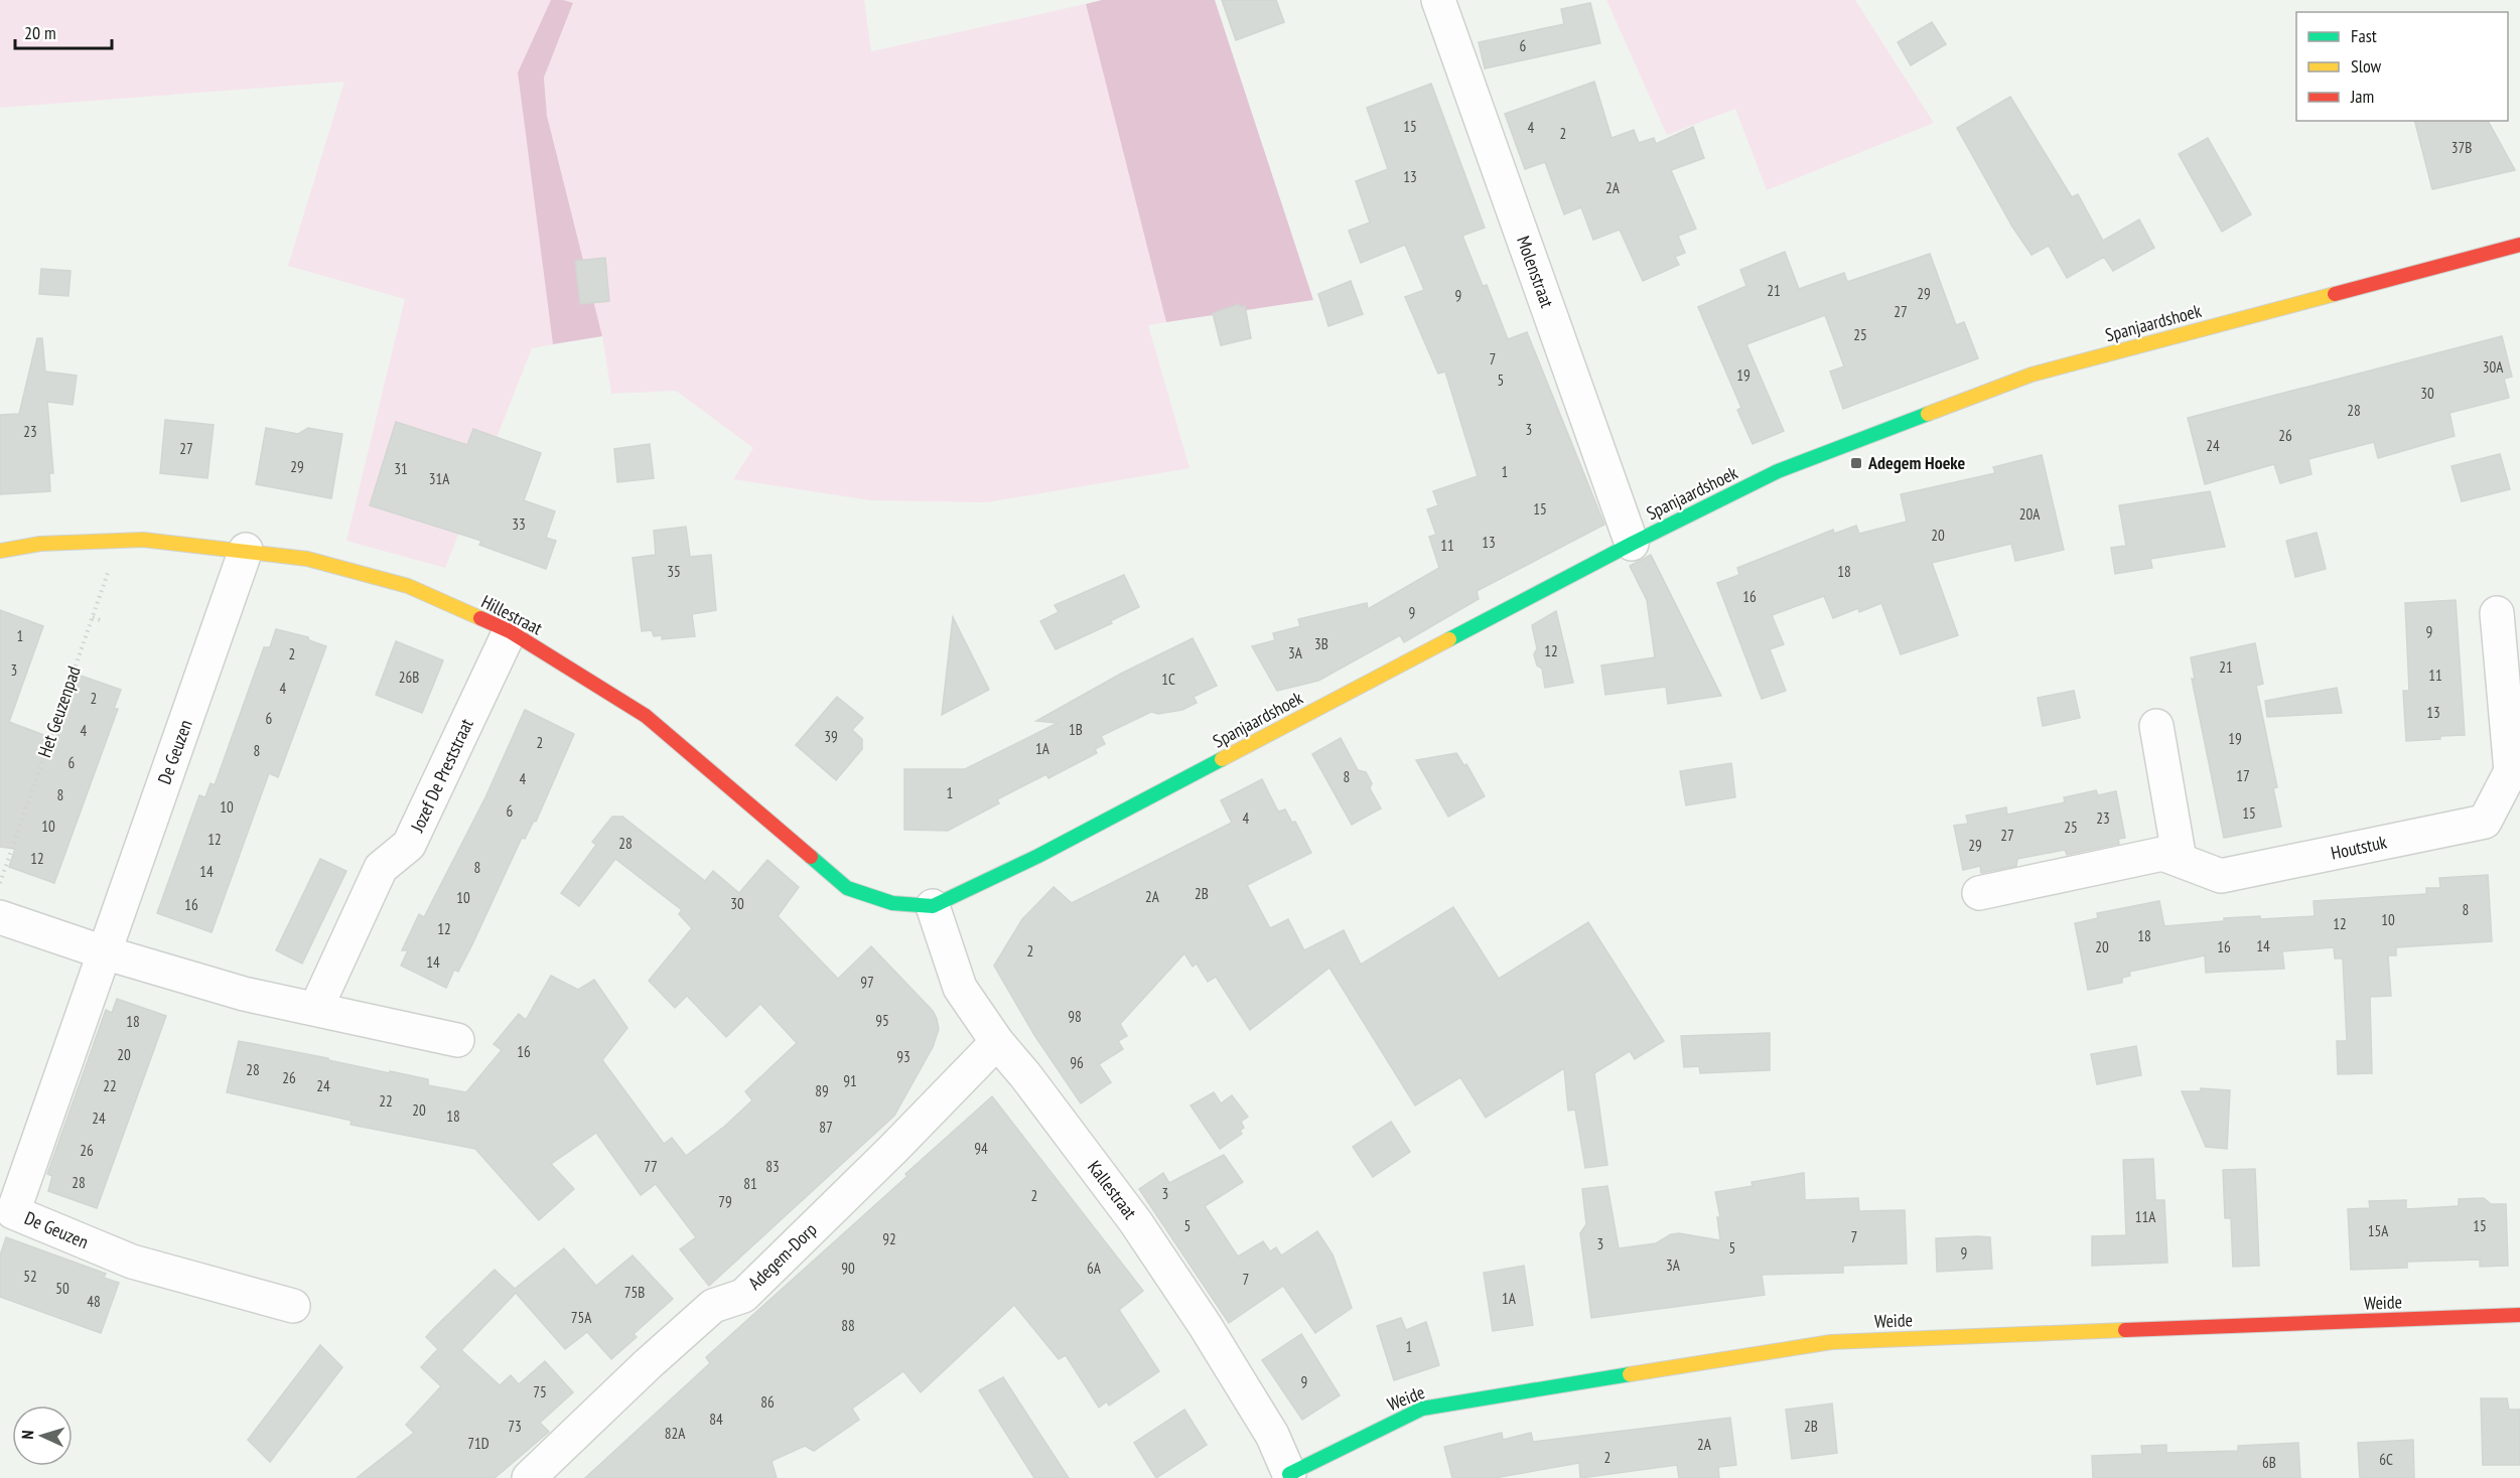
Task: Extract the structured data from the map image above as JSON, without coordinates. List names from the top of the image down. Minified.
{"streets":{"street":["Molenstraat","Spanjaardshoek","Hillestraat","De Geuzen","Jozef De Preststraat","Houtstuk","Kallestraat","Adegem-Dorp","Weide"],"path":["Het Geuzenpad"]},"crossings":[["Molenstraat","Spanjaardshoek"],["Spanjaardshoek","Hillestraat"],["Spanjaardshoek","Kallestraat"],["Hillestraat","Het Geuzenpad"],["Hillestraat","De Geuzen"],["Hillestraat","Jozef De Preststraat"],["Hillestraat","Kallestraat"],["Kallestraat","Adegem-Dorp"],["Kallestraat","Weide"]],"places":{"transit":["Adegem Hoeke"]},"house_numbers":["6","15","4","2","37B","13","2A","21","29","9","27","25","7","30A","19","5","30","28","3","23","26","24","27","29","31","1","31A","15","20A","33","20","13","11","35","18","16","9","9","1","3B","12","3A","2","21","3","11","26B","1C","4","2","13","6","1B","4","39","19","2","1A","8","6","17","8","4","1","8","10","6","15","4","23","10","25","27","12","28","29","12","8","14","2B","2A","10","30","16","8","10","12","12","18","14","20","16","2","14","97","98","95","18","16","20","93","96","28","26","91","22","24","89","22","20","18","24","87","94","26","77","83","28","81","3","2","79","11A","5","15","15A","7","92","3","5","9","3A","90","6A","52","7","50","75B","1A","48","75A","88","1","9","75","86","84","73","2B","82A","71D","2A","2","6C","6B"],"legend":["Fast","Slow","Jam"],"scale_bar":"20 m","north":"left"}
